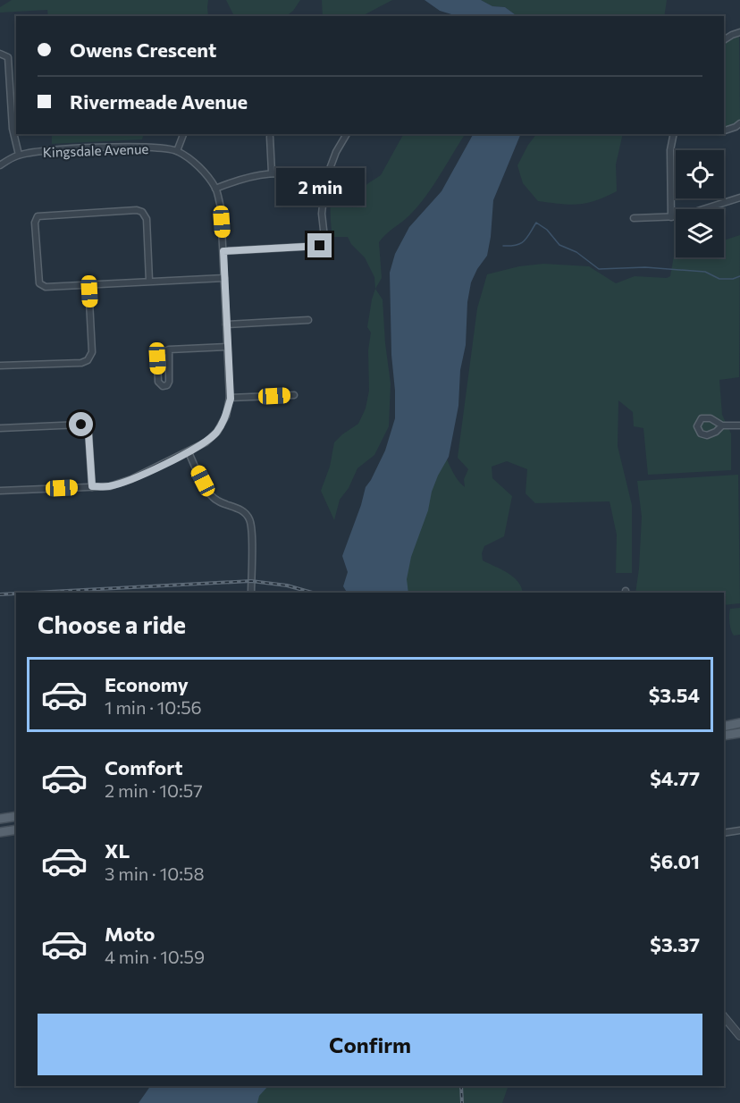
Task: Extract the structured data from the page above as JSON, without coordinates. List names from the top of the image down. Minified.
{"streets":{"street":["Kingsdale Avenue"]},"page":{"banner":["Owens Crescent","Rivermeade Avenue"],"bubble":"2 min","heading":"Choose a ride","list":[{"name":"Economy","note":"1 min · 10:56","value":"$3.54"},{"name":"Comfort","note":"2 min · 10:57","value":"$4.77"},{"name":"XL","note":"3 min · 10:58","value":"$6.01"},{"name":"Moto","note":"4 min · 10:59","value":"$3.37"}],"buttons":"Confirm"}}
